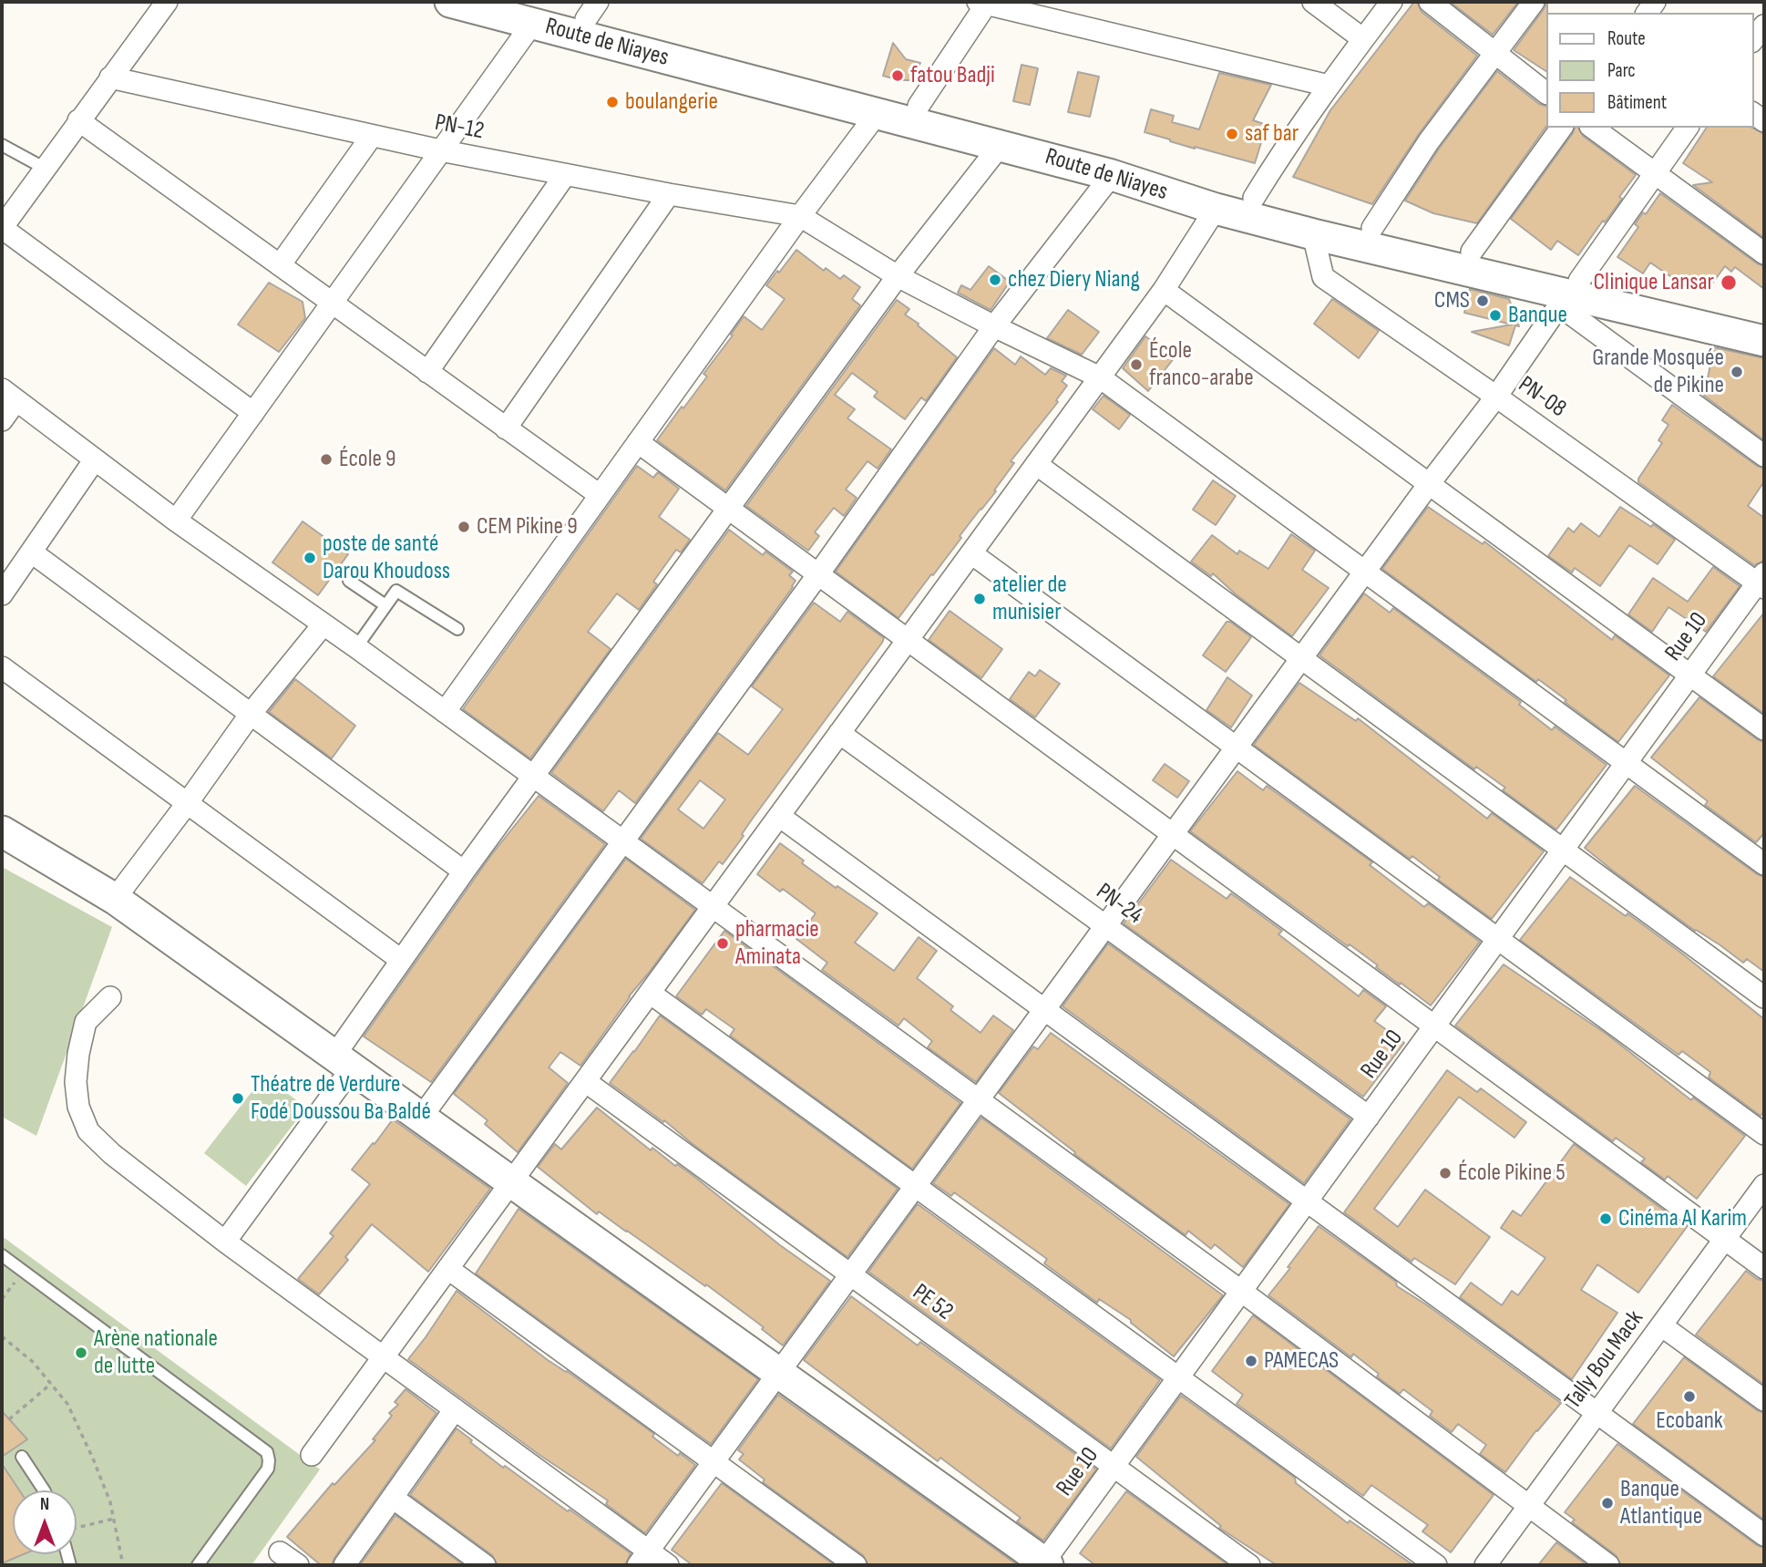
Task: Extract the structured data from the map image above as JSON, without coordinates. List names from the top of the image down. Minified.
{"streets":{"main road":["Route de Niayes"],"street":["PN-12","PN-08","Rue 10","PN-24","PE 52","Tally Bou Mack"]},"crossings":[["Route de Niayes","PN-08"],["PN-08","Rue 10"],["Rue 10","PN-24"],["Rue 10","PE 52"]],"places":["fatou Badji","boulangerie","saf bar","chez Diery Niang","Clinique Lansar","CMS","Banque","École franco-arabe","Grande Mosquée de Pikine","École 9","CEM Pikine 9","poste de santé Darou Khoudoss","atelier de munisier","pharmacie Aminata","Théatre de Verdure Fodé Doussou Ba Baldé","École Pikine 5","Cinéma Al Karim","Arène nationale de lutte","PAMECAS","Ecobank","Banque Atlantique"],"legend":["Route","Parc","Bâtiment"],"north":"top"}
